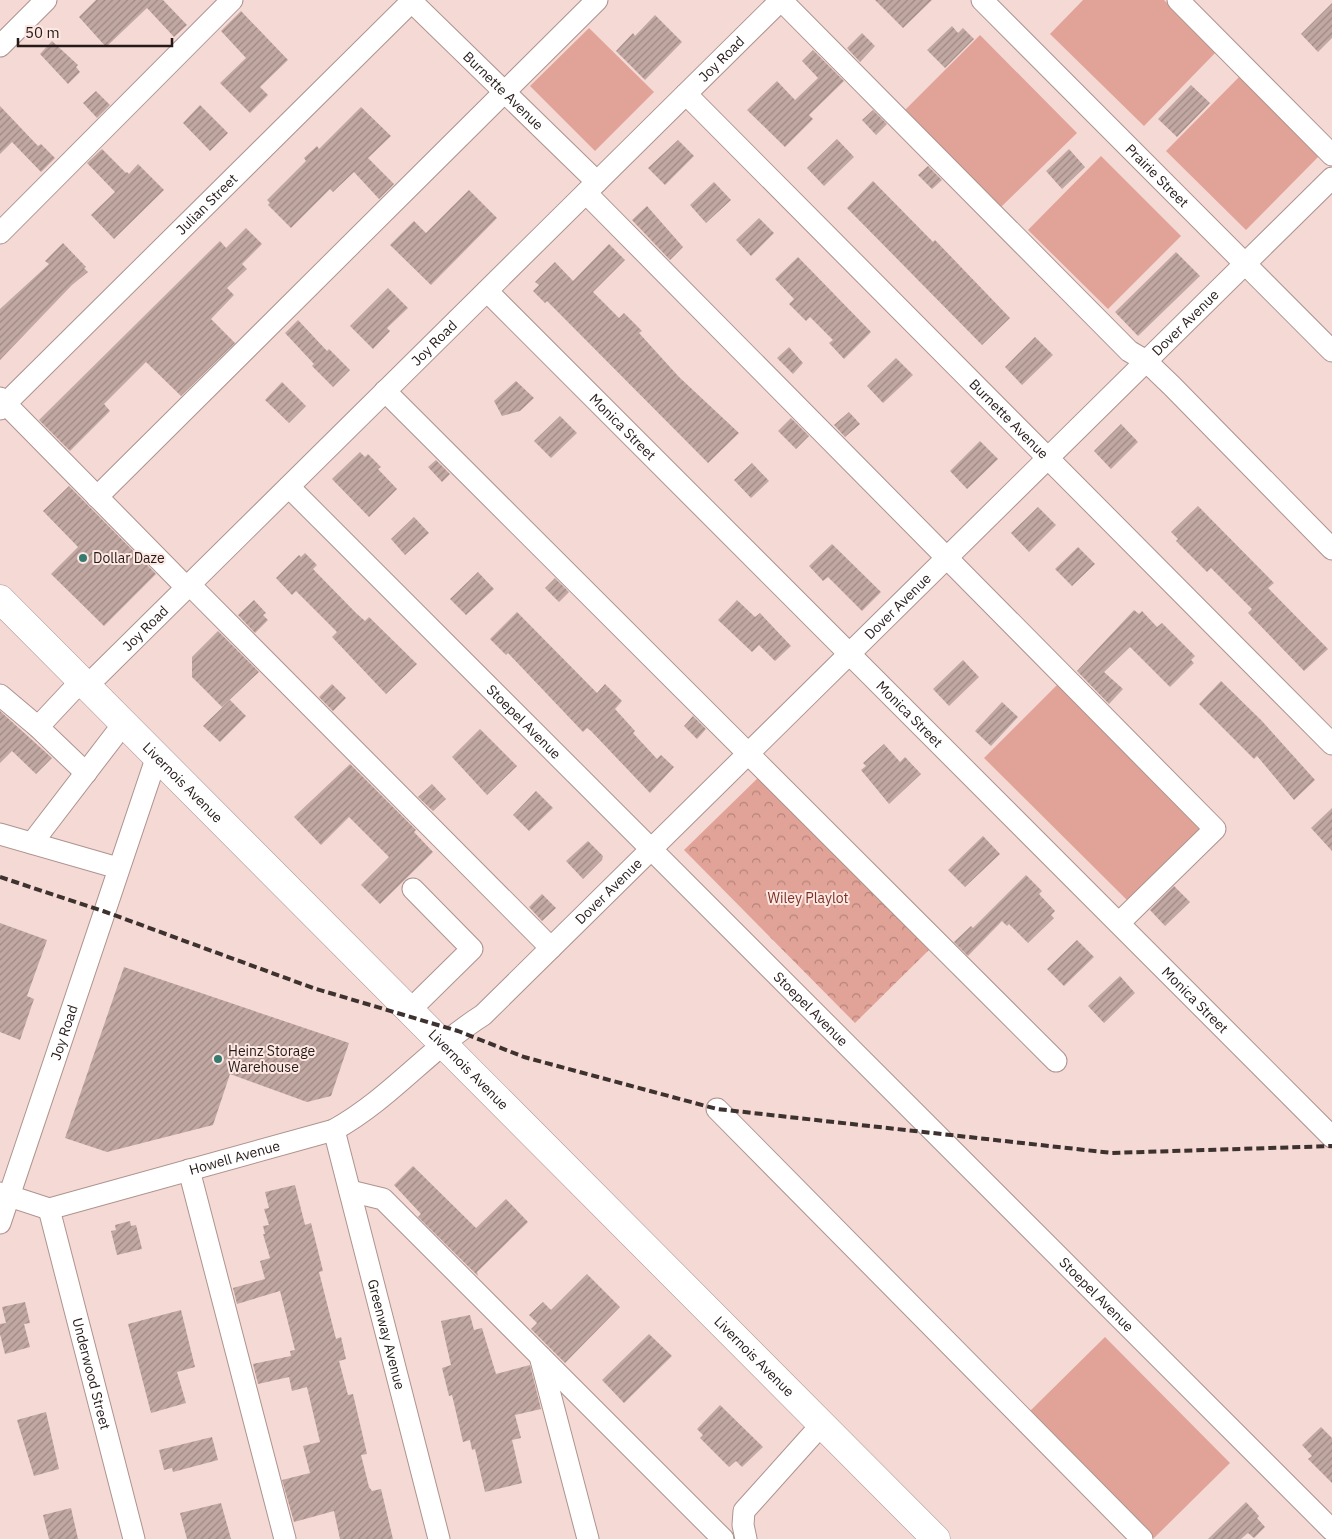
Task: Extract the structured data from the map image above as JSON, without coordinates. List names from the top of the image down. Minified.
{"streets":{"main road":["Livernois Avenue"],"street":["Joy Road","Burnette Avenue","Prairie Street","Julian Street","Dover Avenue","Monica Street","Stoepel Avenue","Howell Avenue","Greenway Avenue","Underwood Street"]},"crossings":[["Joy Road","Burnette Avenue"],["Joy Road","Monica Street"],["Joy Road","Stoepel Avenue"],["Joy Road","Livernois Avenue"],["Burnette Avenue","Julian Street"],["Burnette Avenue","Dover Avenue"],["Burnette Avenue","Monica Street"],["Prairie Street","Dover Avenue"],["Dover Avenue","Monica Street"],["Dover Avenue","Stoepel Avenue"],["Dover Avenue","Livernois Avenue"],["Dover Avenue","Howell Avenue"],["Livernois Avenue","Howell Avenue"],["Howell Avenue","Greenway Avenue"],["Howell Avenue","Underwood Street"]],"parks":["Wiley Playlot"],"places":["Dollar Daze","Heinz Storage Warehouse"],"scale_bar":"50 m"}
